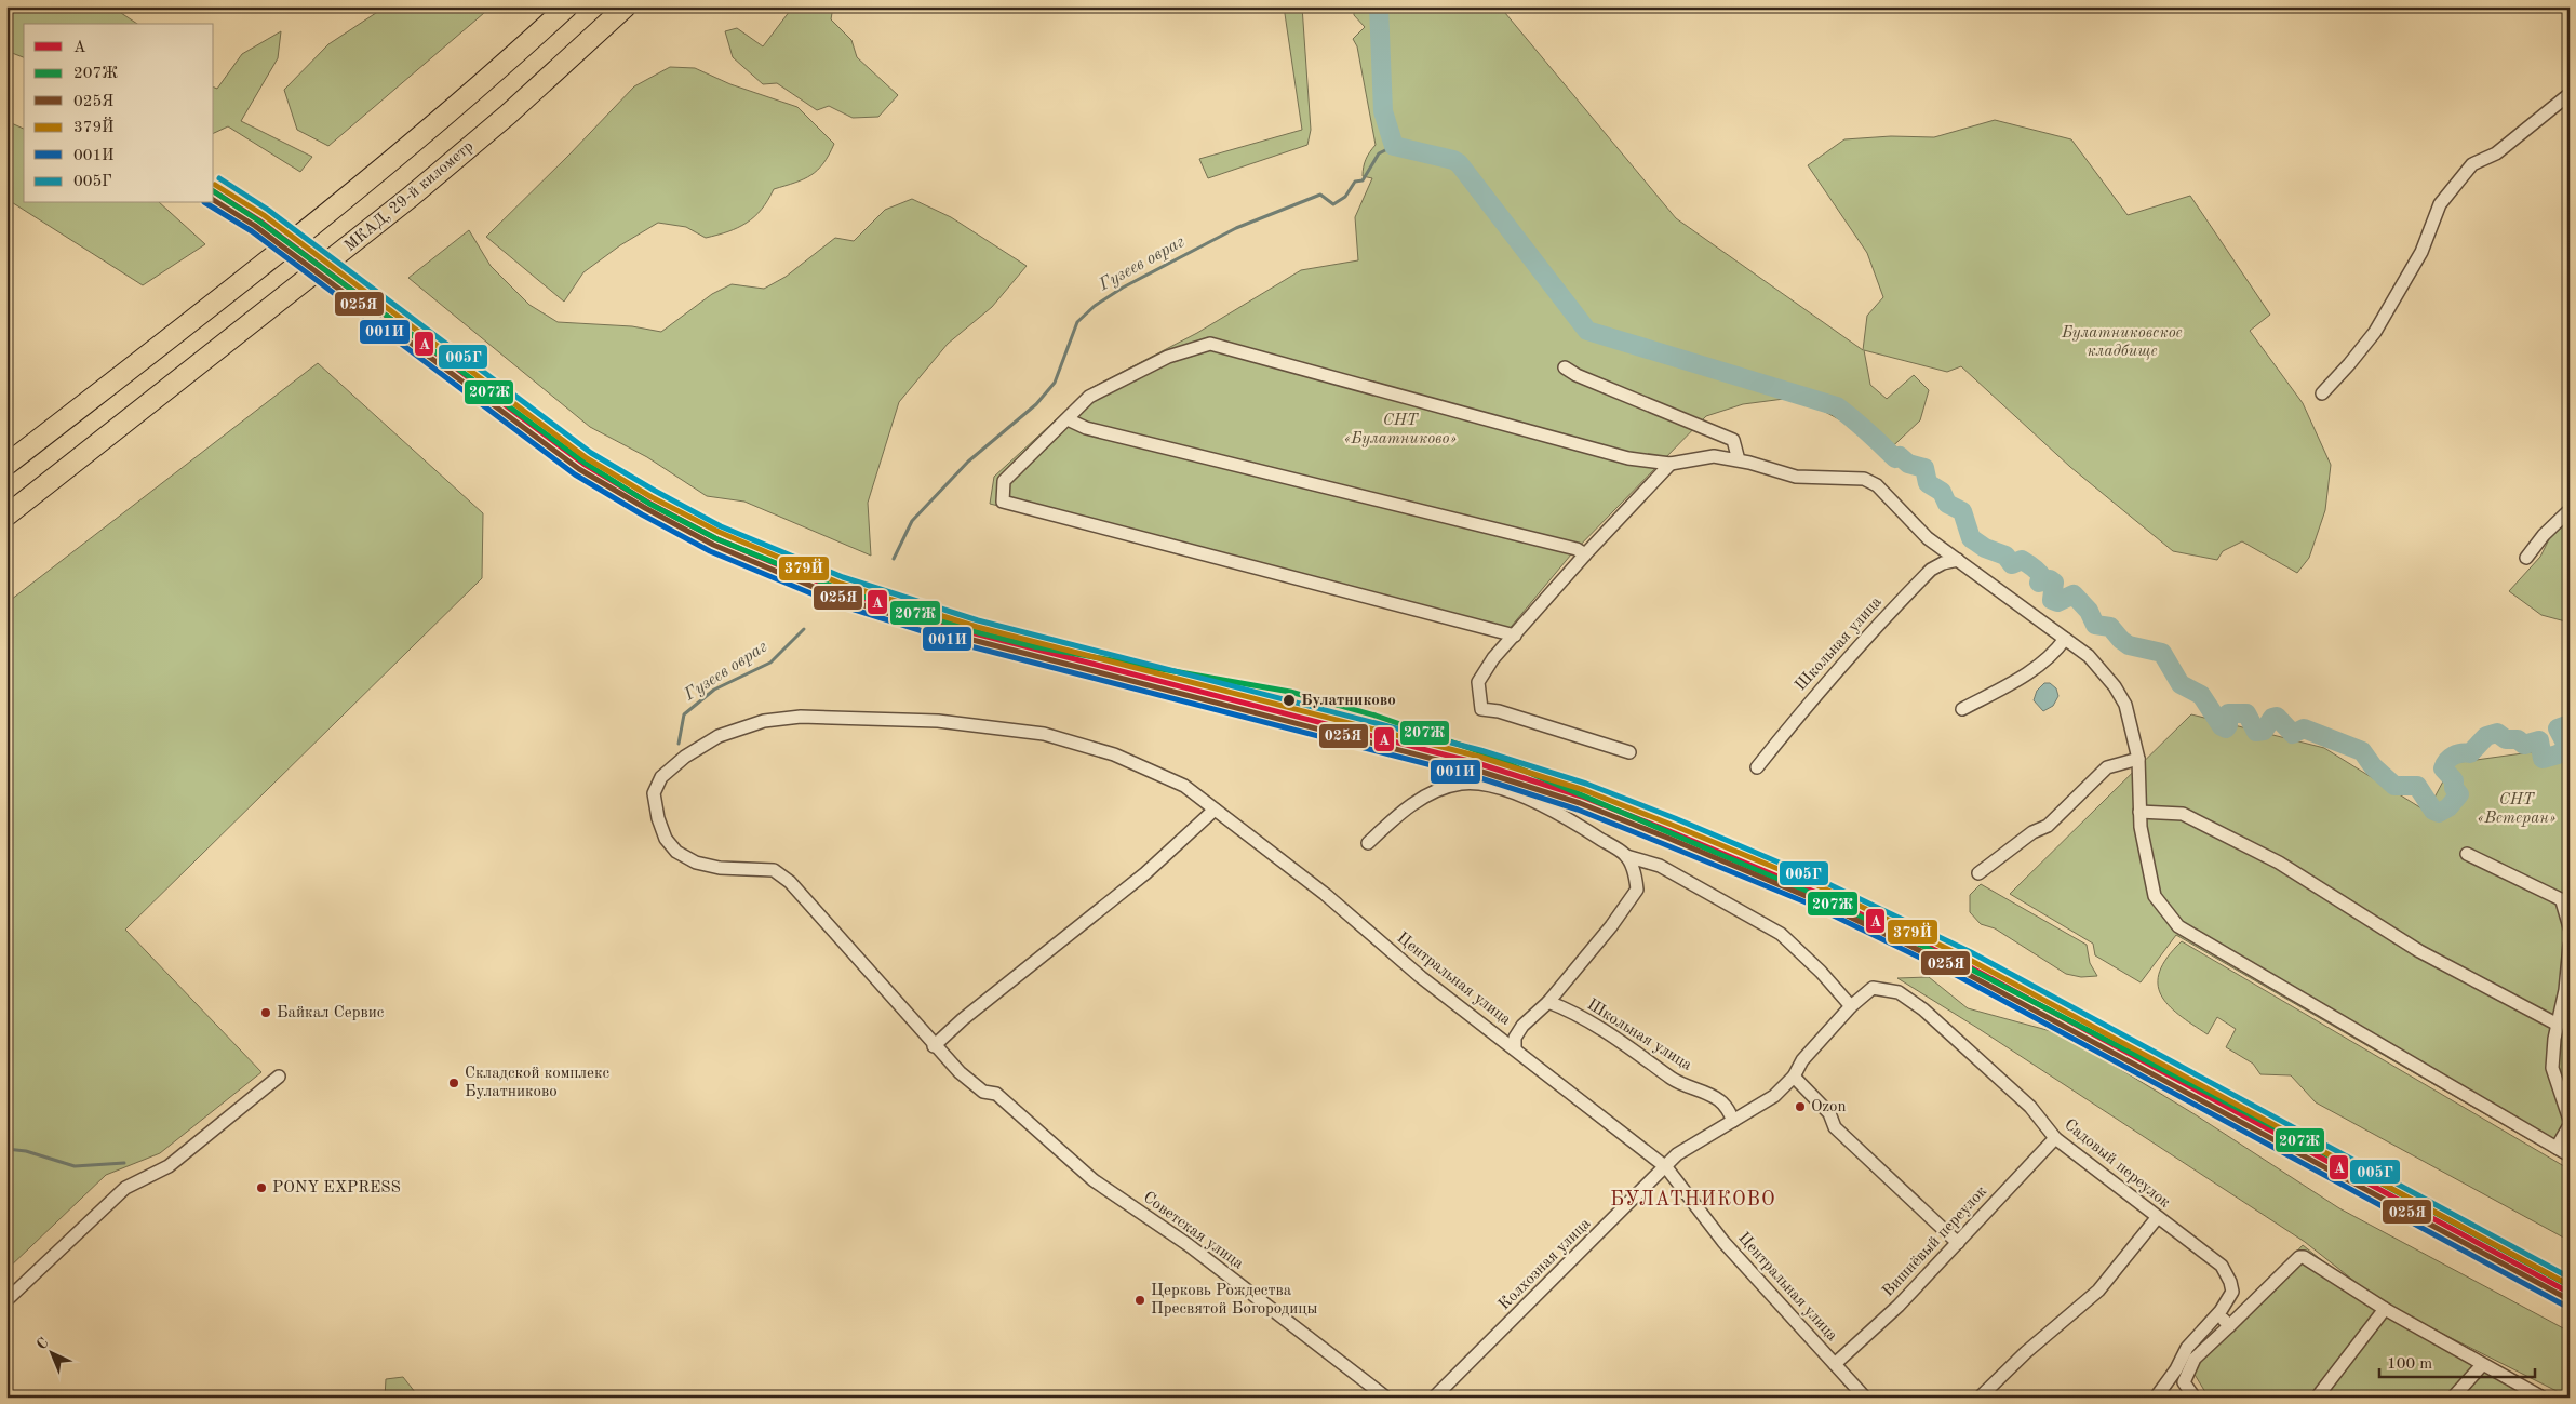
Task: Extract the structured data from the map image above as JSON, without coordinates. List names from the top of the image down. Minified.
{"streets":{"highway":["МКАД, 29-й километр"],"street":["Школьная улица","Центральная улица","Садовый переулок","Советская улица","Вишнёвый переулок","Колхозная улица"]},"crossings":[["Школьная улица","Колхозная улица"],["Центральная улица","Советская улица"],["Центральная улица","Вишнёвый переулок"],["Центральная улица","Колхозная улица"],["Садовый переулок","Вишнёвый переулок"],["Садовый переулок","Колхозная улица"]],"districts":["БУЛАТНИКОВО"],"water":["Гузеев овраг"],"parks":["Булатниковское кладбище","СНТ «Булатниково»","СНТ «Ветеран»"],"places":["Булатниково","Байкал Сервис","Складской комплекс Булатниково","Ozon","PONY EXPRESS","Церковь Рождества Пресвятой Богородицы"],"lines":["transit line 005Г","transit line 379Й","transit line A","transit line 207Ж","transit line 025Я","transit line 001И"],"legend":["A","207Ж","025Я","379Й","001И","005Г"],"scale_bar":"100 m","north":"top left"}
